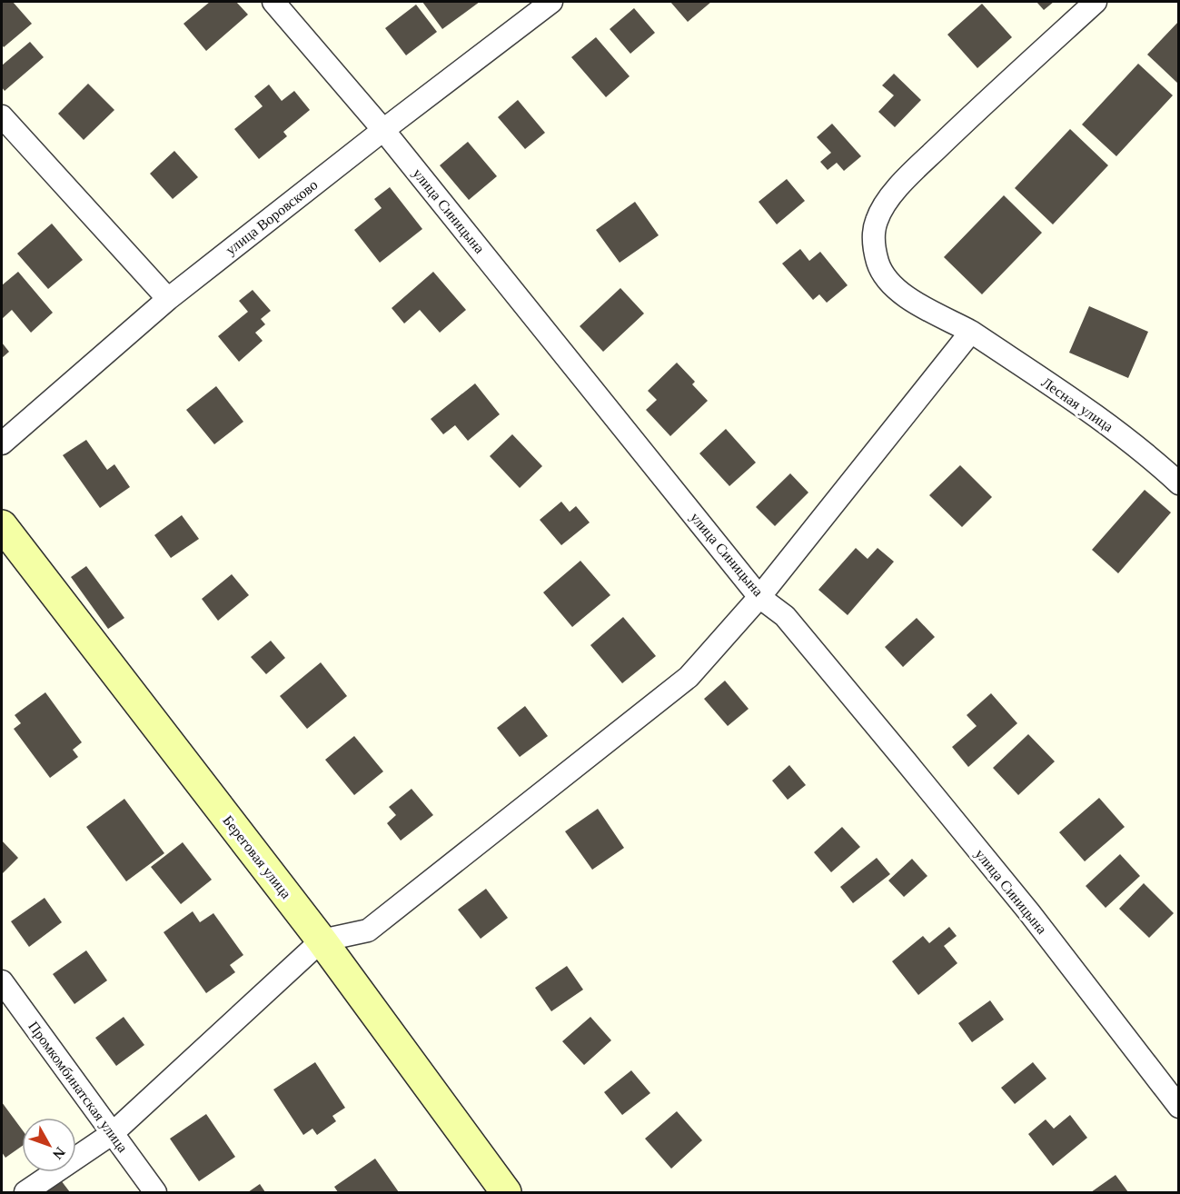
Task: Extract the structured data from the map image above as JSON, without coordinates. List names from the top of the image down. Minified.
{"streets":{"main road":["Береговая улица"],"street":["улица Синицына","улица Воровсково","Лесная улица","Промкомбинатская улица"]},"crossings":[["улица Синицына","улица Воровсково"]],"north":"bottom right"}
